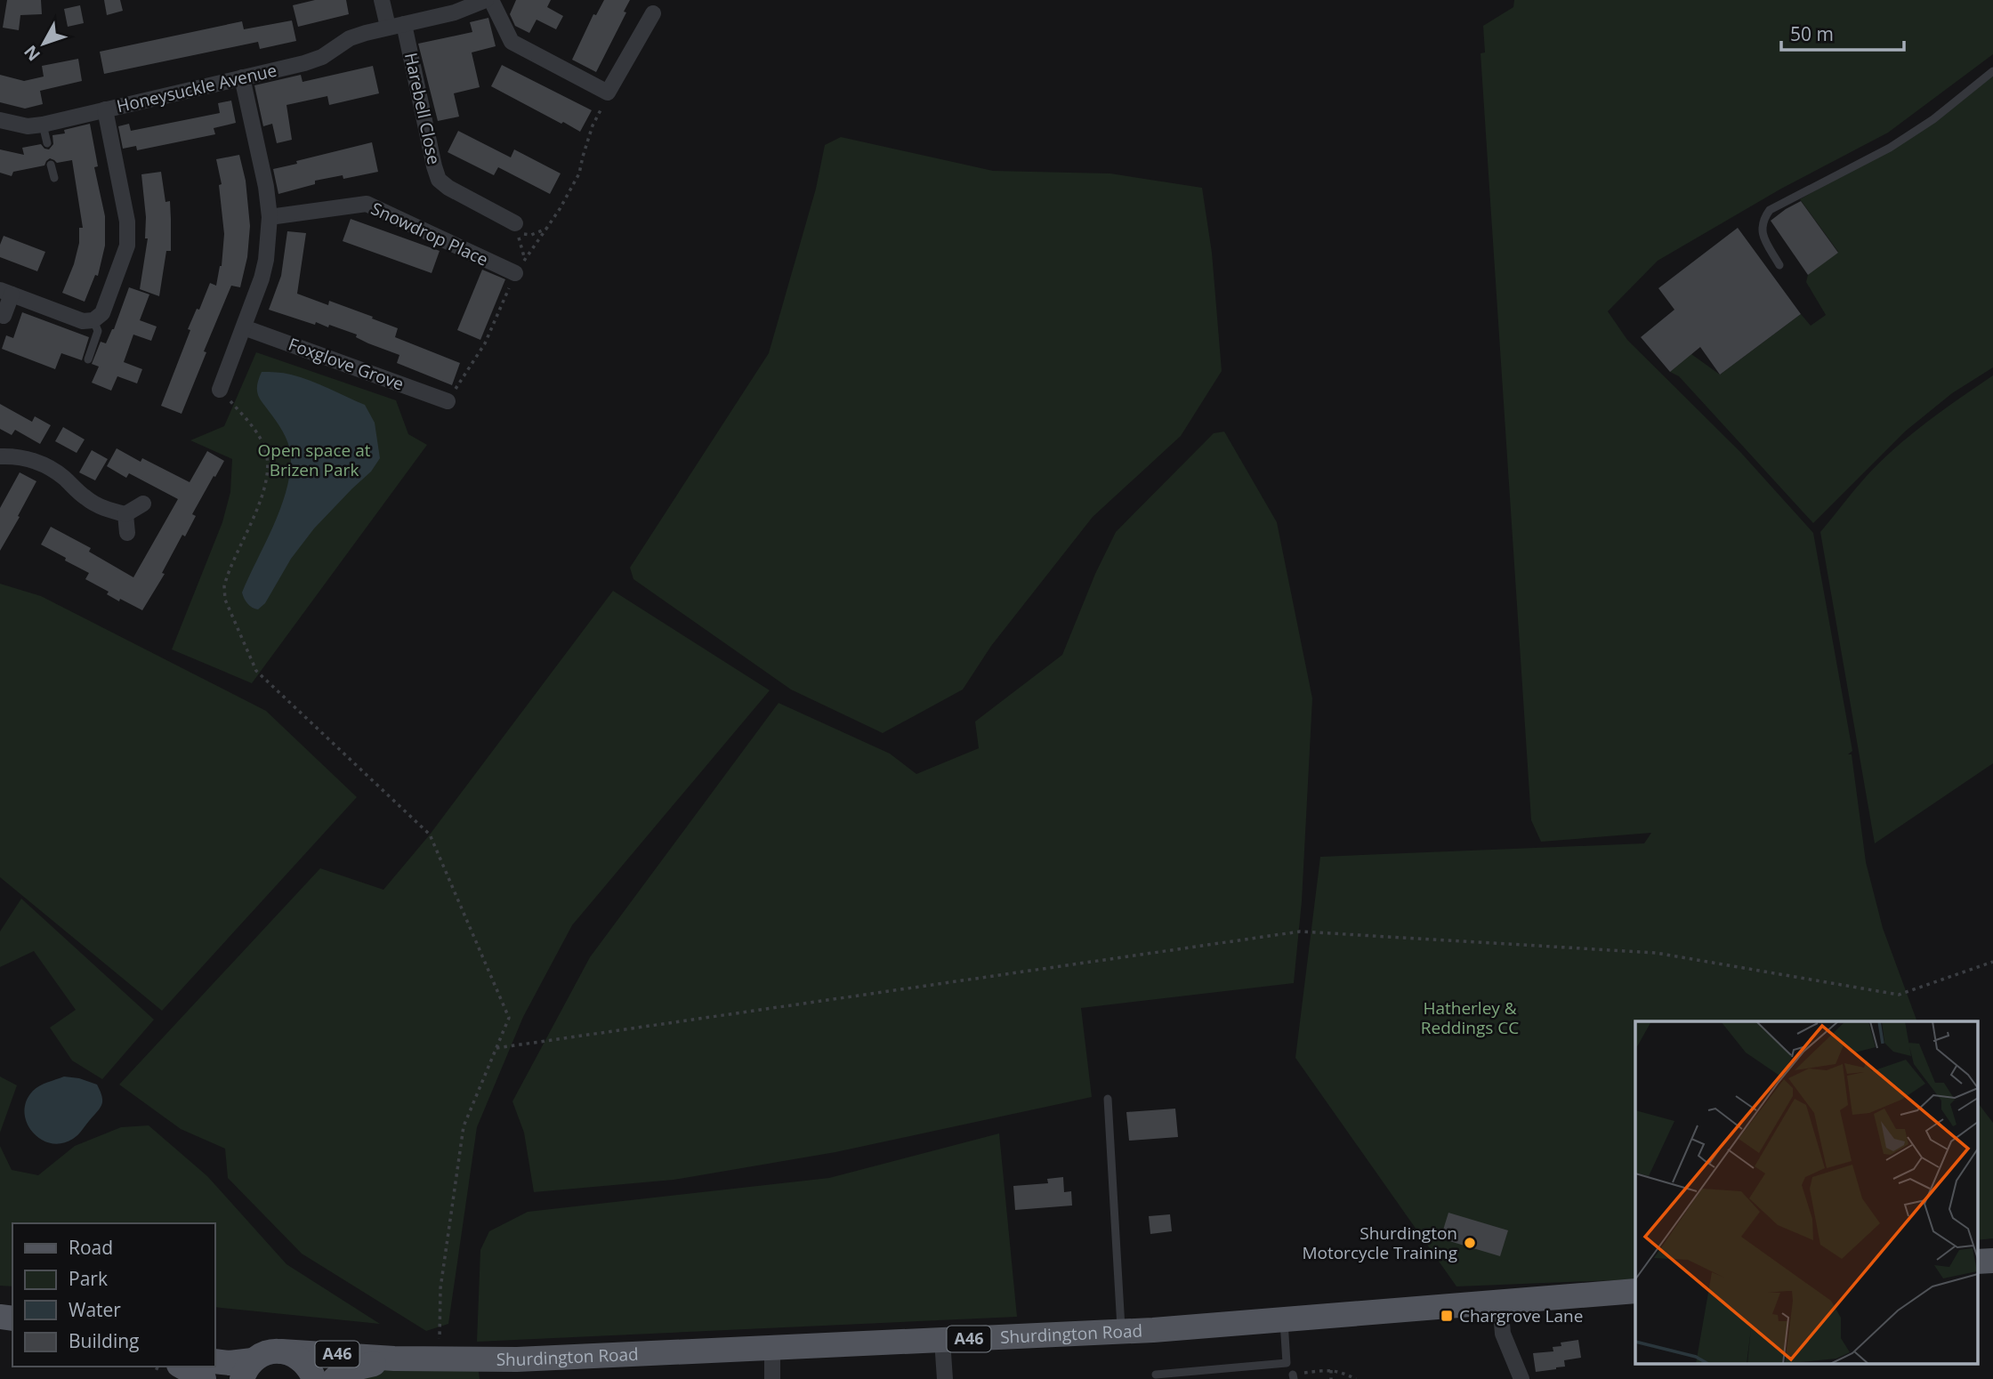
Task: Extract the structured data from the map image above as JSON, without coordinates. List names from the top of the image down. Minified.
{"streets":{"main road":["Shurdington Road","A46"],"street":["Honeysuckle Avenue","Harebell Close","Snowdrop Place","Foxglove Grove"]},"crossings":[["Honeysuckle Avenue","Harebell Close"]],"parks":["Open space at Brizen Park","Hatherley & Reddings CC"],"places":{"other":["Shurdington Motorcycle Training"],"transit":["Chargrove Lane"]},"legend":["Road","Park","Water","Building"],"scale_bar":"50 m","north":"bottom left"}
